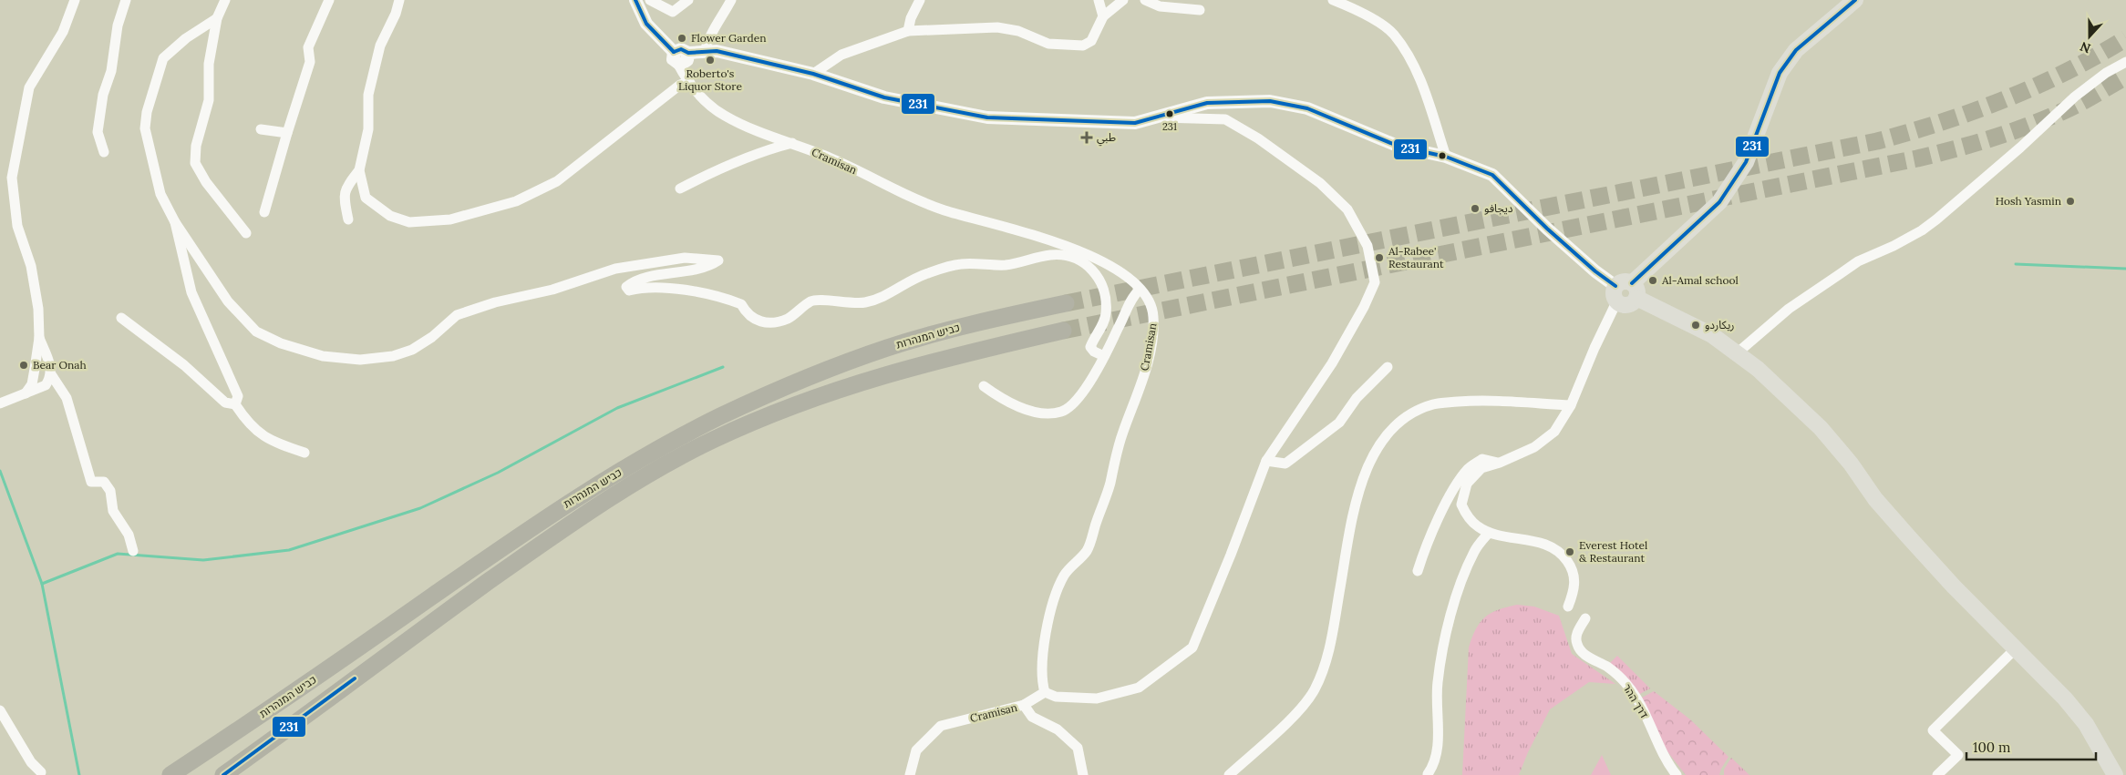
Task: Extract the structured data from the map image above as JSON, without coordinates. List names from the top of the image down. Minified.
{"streets":{"highway":["כביש המנהרות"],"street":["Cramisan","דרך ההר"]},"places":{"other":["Flower Garden","Roberto's Liquor Store","231","Hosh Yasmin","ديجافو","Al-Rabee' Restaurant","Al-Amal school","ريكاردو","Bear Onah","Everest Hotel & Restaurant"],"health":["طبي"]},"lines":["transit line 231"],"scale_bar":"100 m","north":"bottom"}
